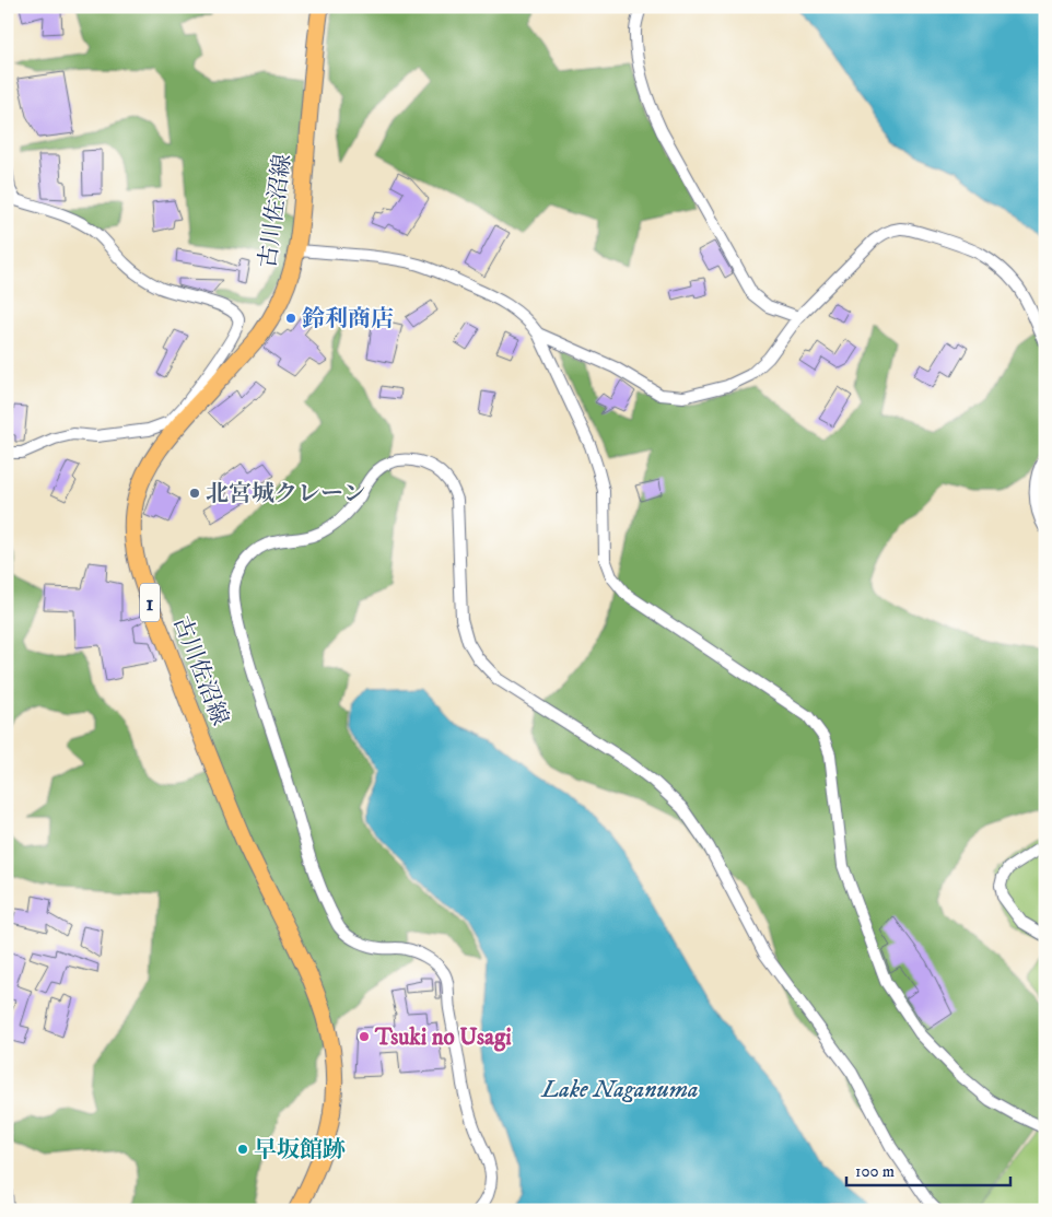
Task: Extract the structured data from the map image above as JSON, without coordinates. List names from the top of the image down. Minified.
{"streets":{"main road":["古川佐沼線","1"]},"water":["Lake Naganuma"],"places":["鈴利商店","北宮城クレーン","Tsuki no Usagi","早坂館跡"],"scale_bar":"100 m"}
